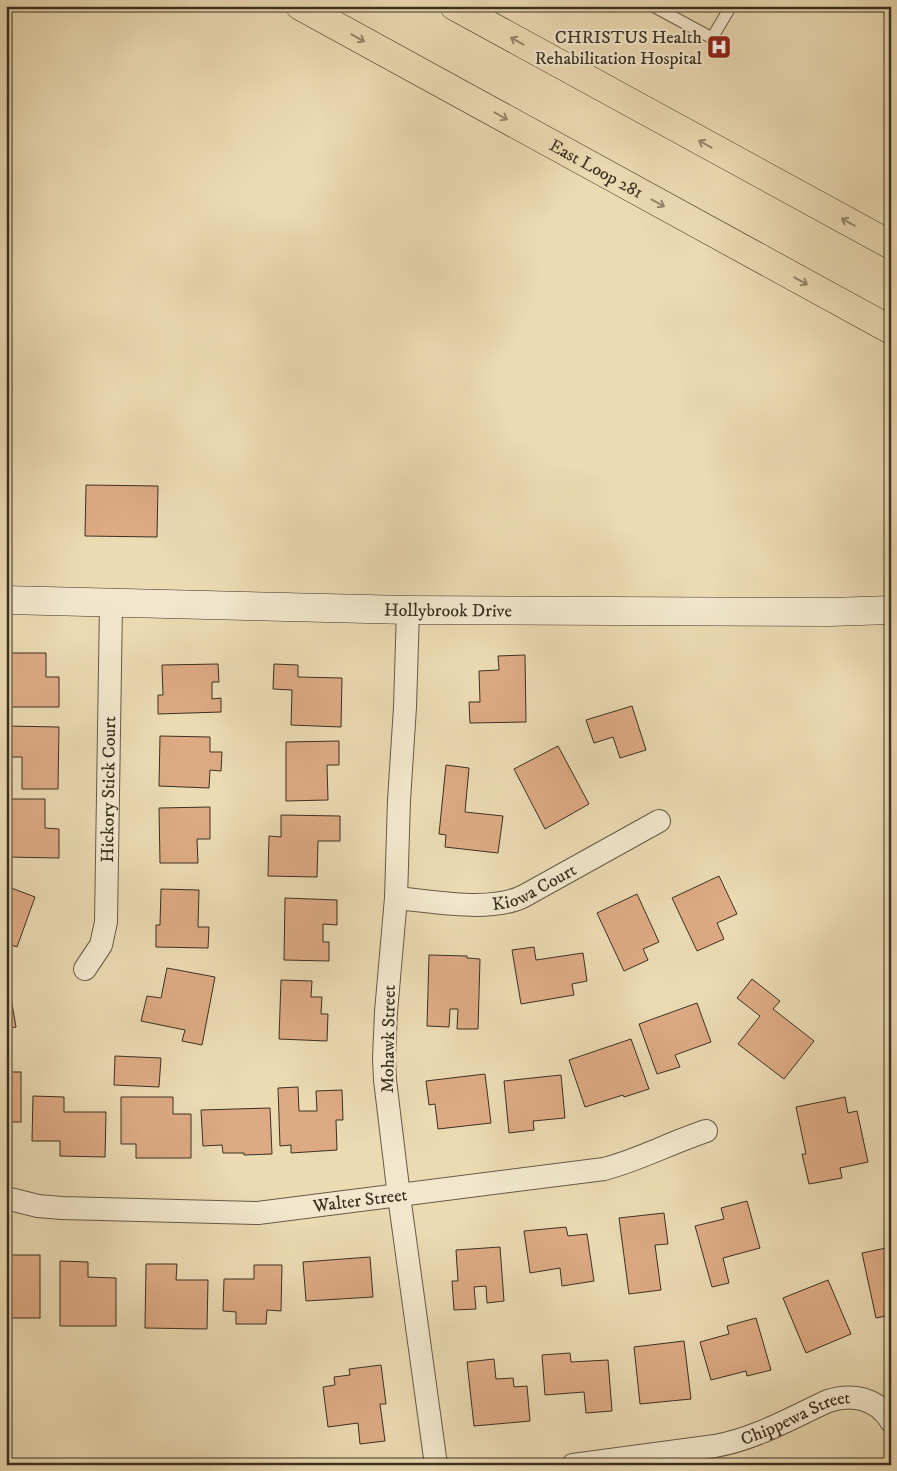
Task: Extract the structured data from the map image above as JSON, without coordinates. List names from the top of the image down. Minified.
{"streets":{"highway":["East Loop 281"],"street":["Hollybrook Drive","Hickory Stick Court","Kiowa Court","Mohawk Street","Walter Street","Chippewa Street"]},"crossings":[["Hollybrook Drive","Hickory Stick Court"],["Hollybrook Drive","Mohawk Street"],["Kiowa Court","Mohawk Street"],["Mohawk Street","Walter Street"]],"places":{"hospital":["CHRISTUS Health Rehabilitation Hospital"]}}
